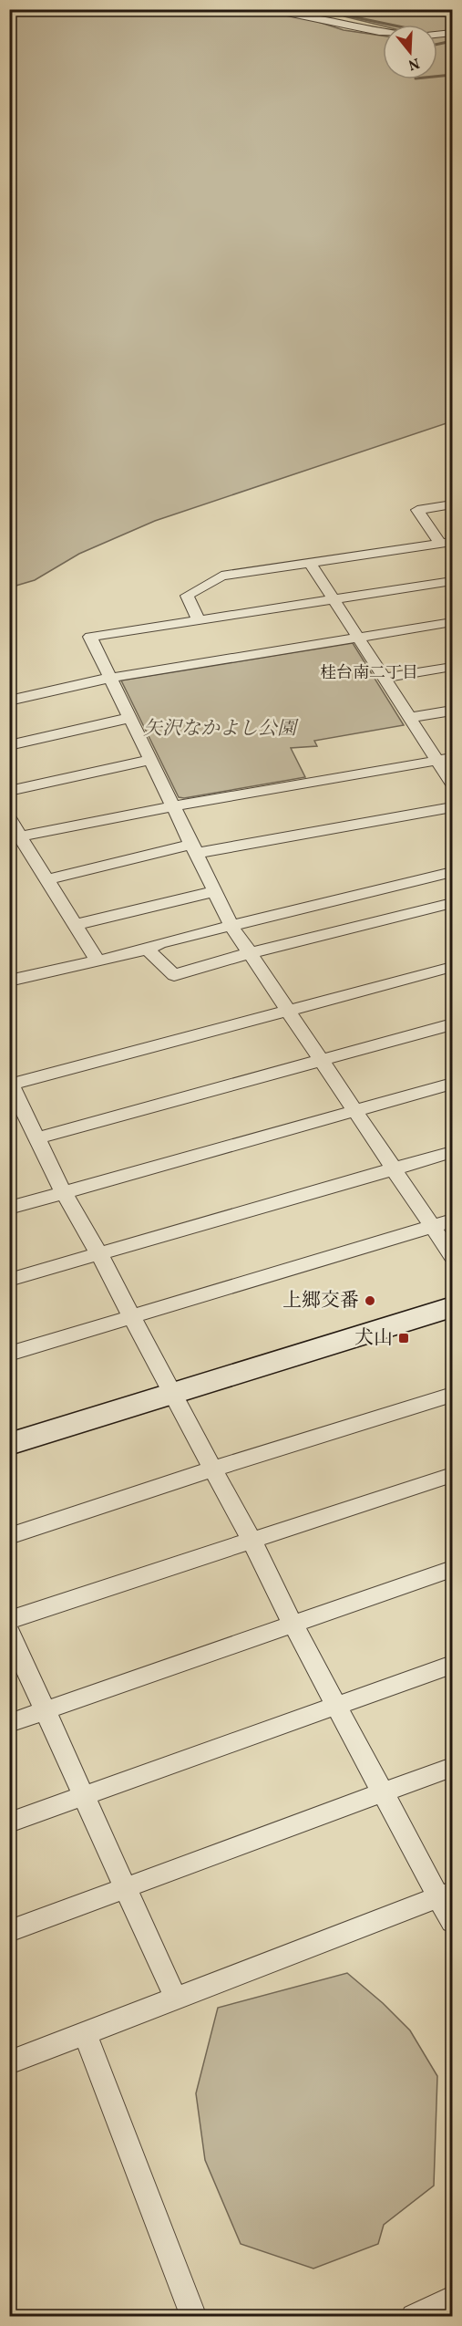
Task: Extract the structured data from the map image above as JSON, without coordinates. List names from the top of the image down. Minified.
{"districts":["桂台南二丁目"],"parks":["矢沢なかよし公園"],"places":{"other":["上郷交番"],"transit":["犬山"]},"north":"bottom"}
